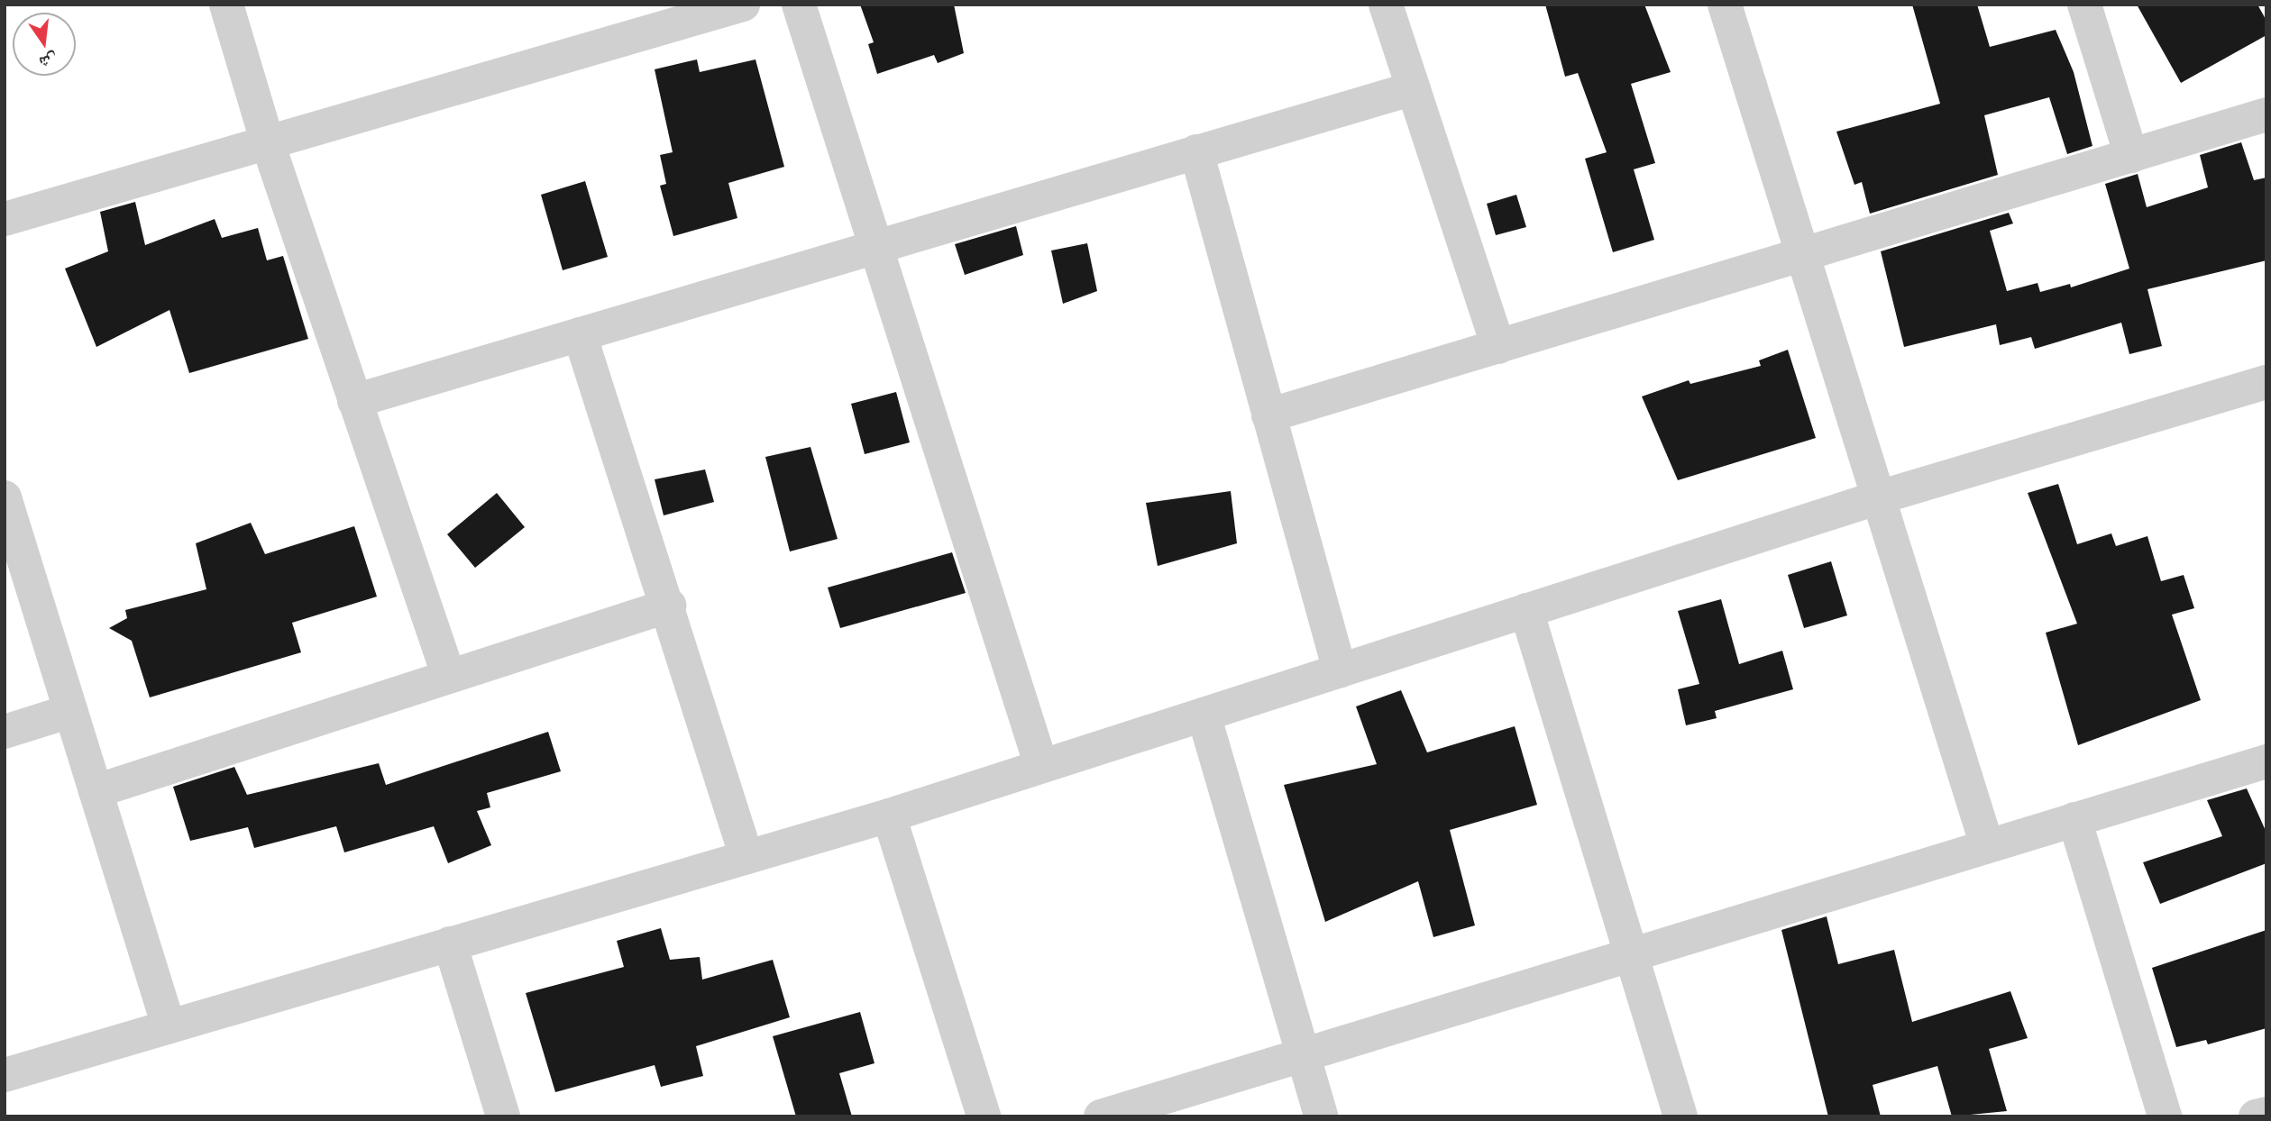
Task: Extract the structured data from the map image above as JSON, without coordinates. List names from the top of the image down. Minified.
{"north":"bottom"}
